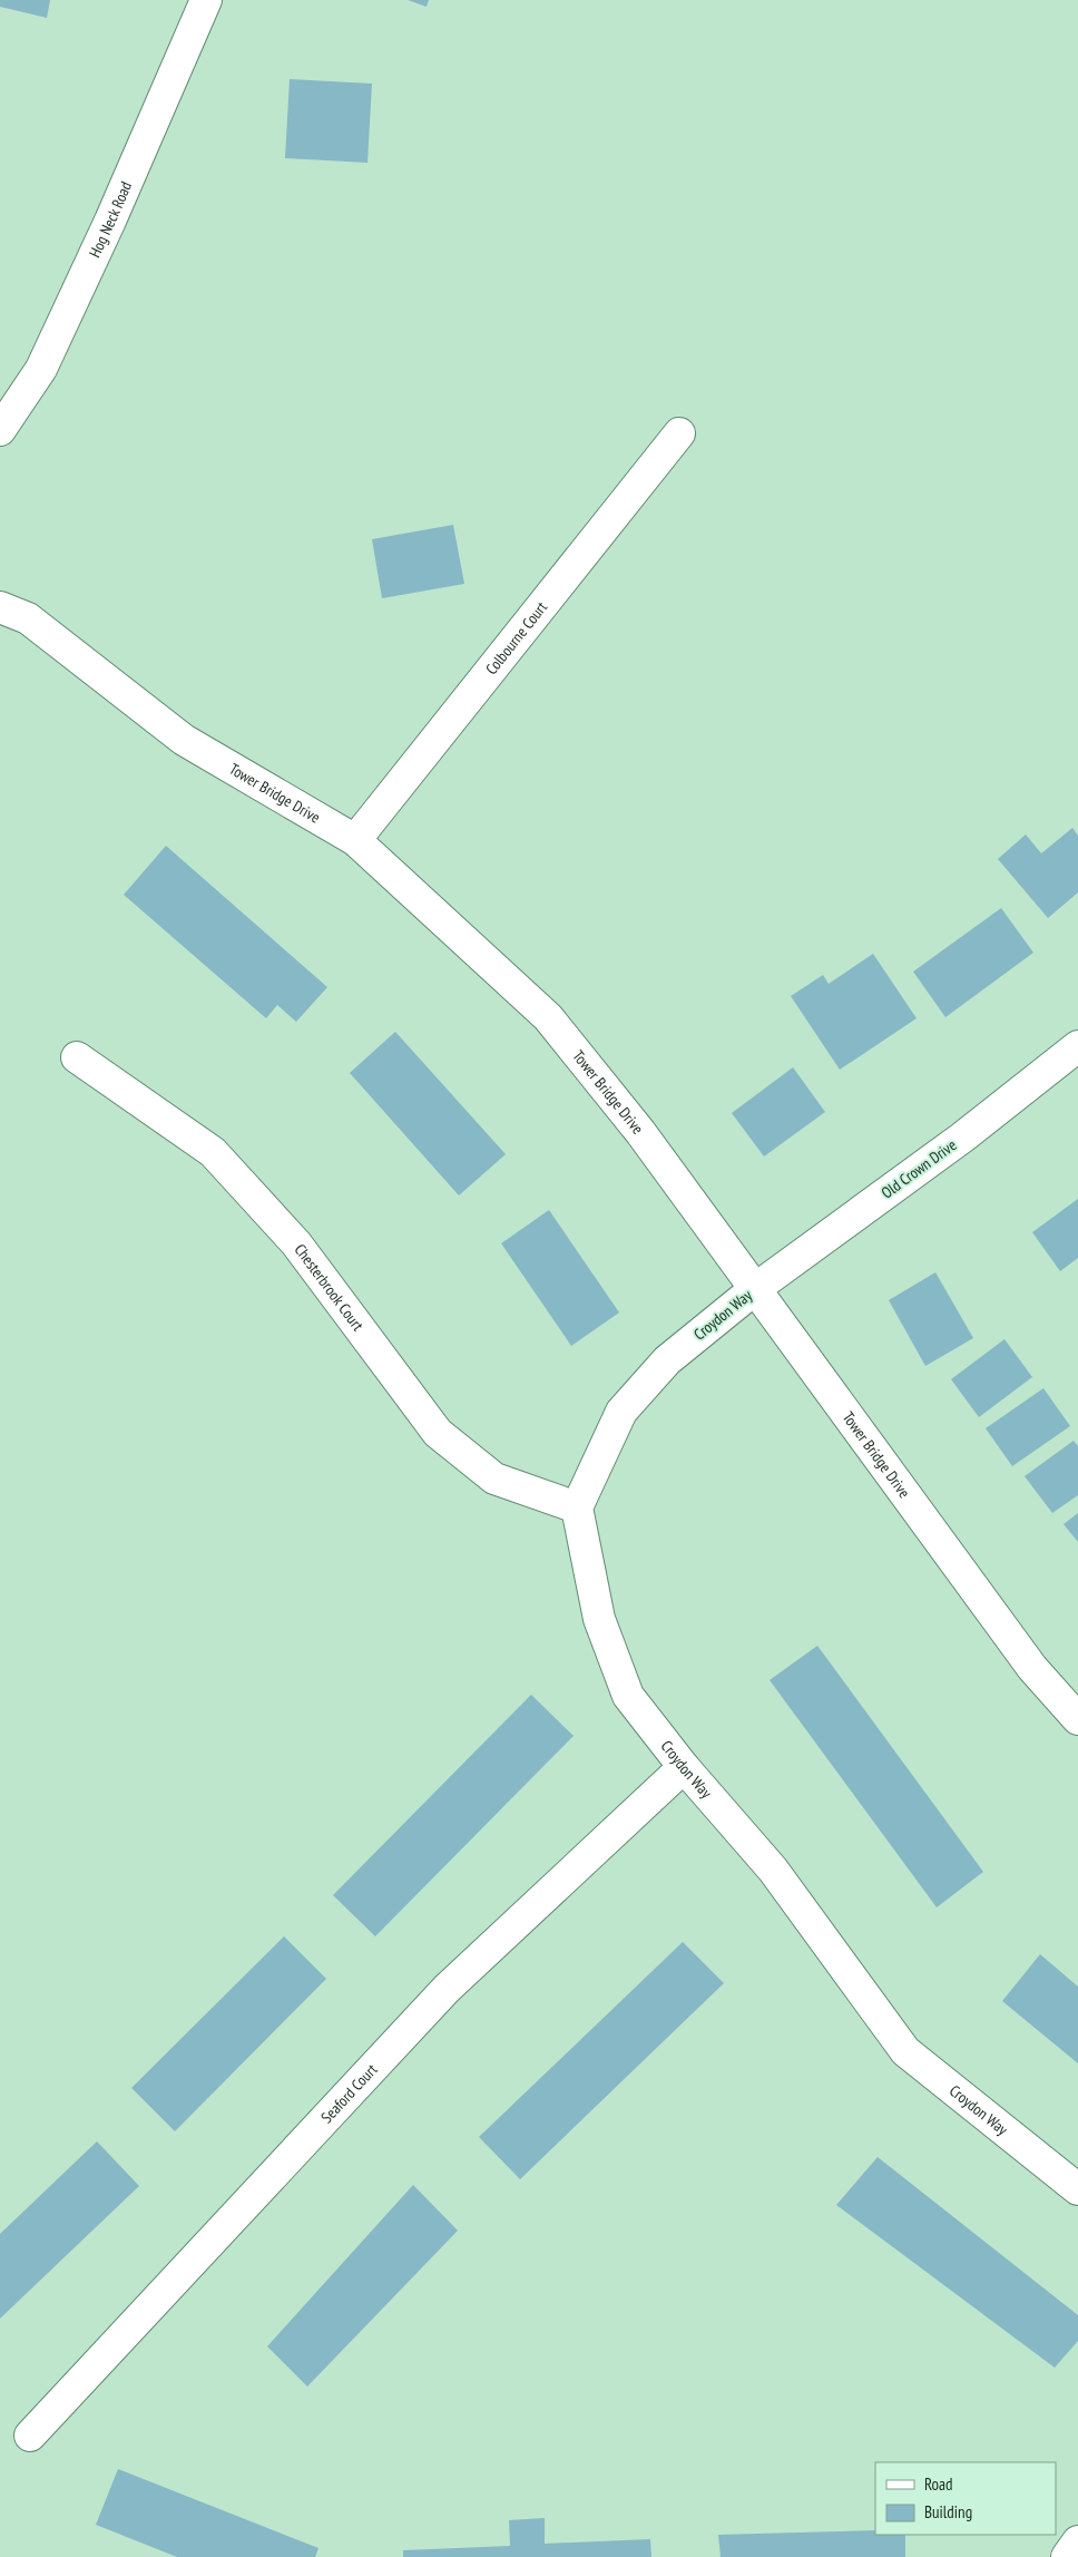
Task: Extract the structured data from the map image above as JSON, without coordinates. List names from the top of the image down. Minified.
{"streets":{"street":["Hog Neck Road","Colbourne Court","Tower Bridge Drive","Old Crown Drive","Chesterbrook Court","Croydon Way","Seaford Court"]},"crossings":[["Colbourne Court","Tower Bridge Drive"],["Tower Bridge Drive","Old Crown Drive"],["Tower Bridge Drive","Croydon Way"],["Old Crown Drive","Croydon Way"],["Chesterbrook Court","Croydon Way"],["Croydon Way","Seaford Court"]],"legend":["Road","Building"]}
